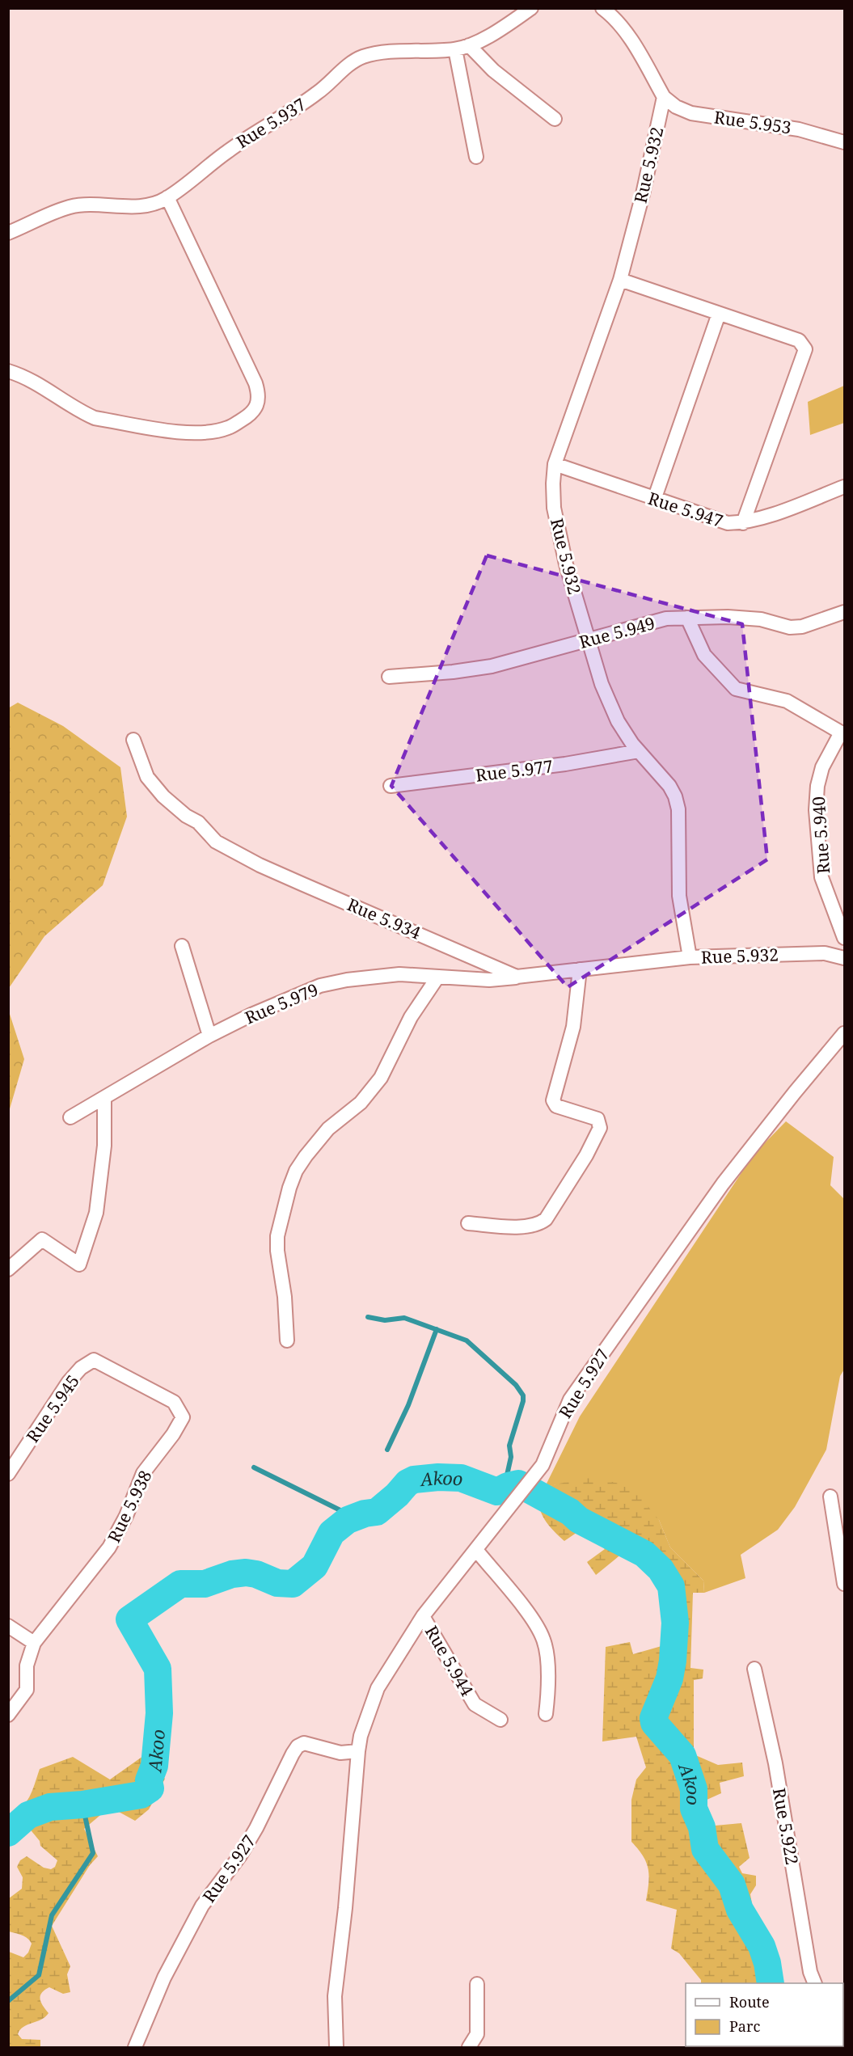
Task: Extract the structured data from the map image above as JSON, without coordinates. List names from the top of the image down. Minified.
{"streets":{"street":["Rue 5.953","Rue 5.937","Rue 5.932","Rue 5.947","Rue 5.949","Rue 5.977","Rue 5.940","Rue 5.934","Rue 5.979","Rue 5.927","Rue 5.945","Rue 5.938","Rue 5.944","Rue 5.922"]},"crossings":[["Rue 5.953","Rue 5.932"],["Rue 5.932","Rue 5.947"],["Rue 5.932","Rue 5.949"],["Rue 5.932","Rue 5.977"],["Rue 5.949","Rue 5.940"],["Rue 5.934","Rue 5.979"],["Rue 5.927","Rue 5.944"],["Rue 5.945","Rue 5.938"]],"water":["Akoo"],"legend":["Route","Parc"]}
